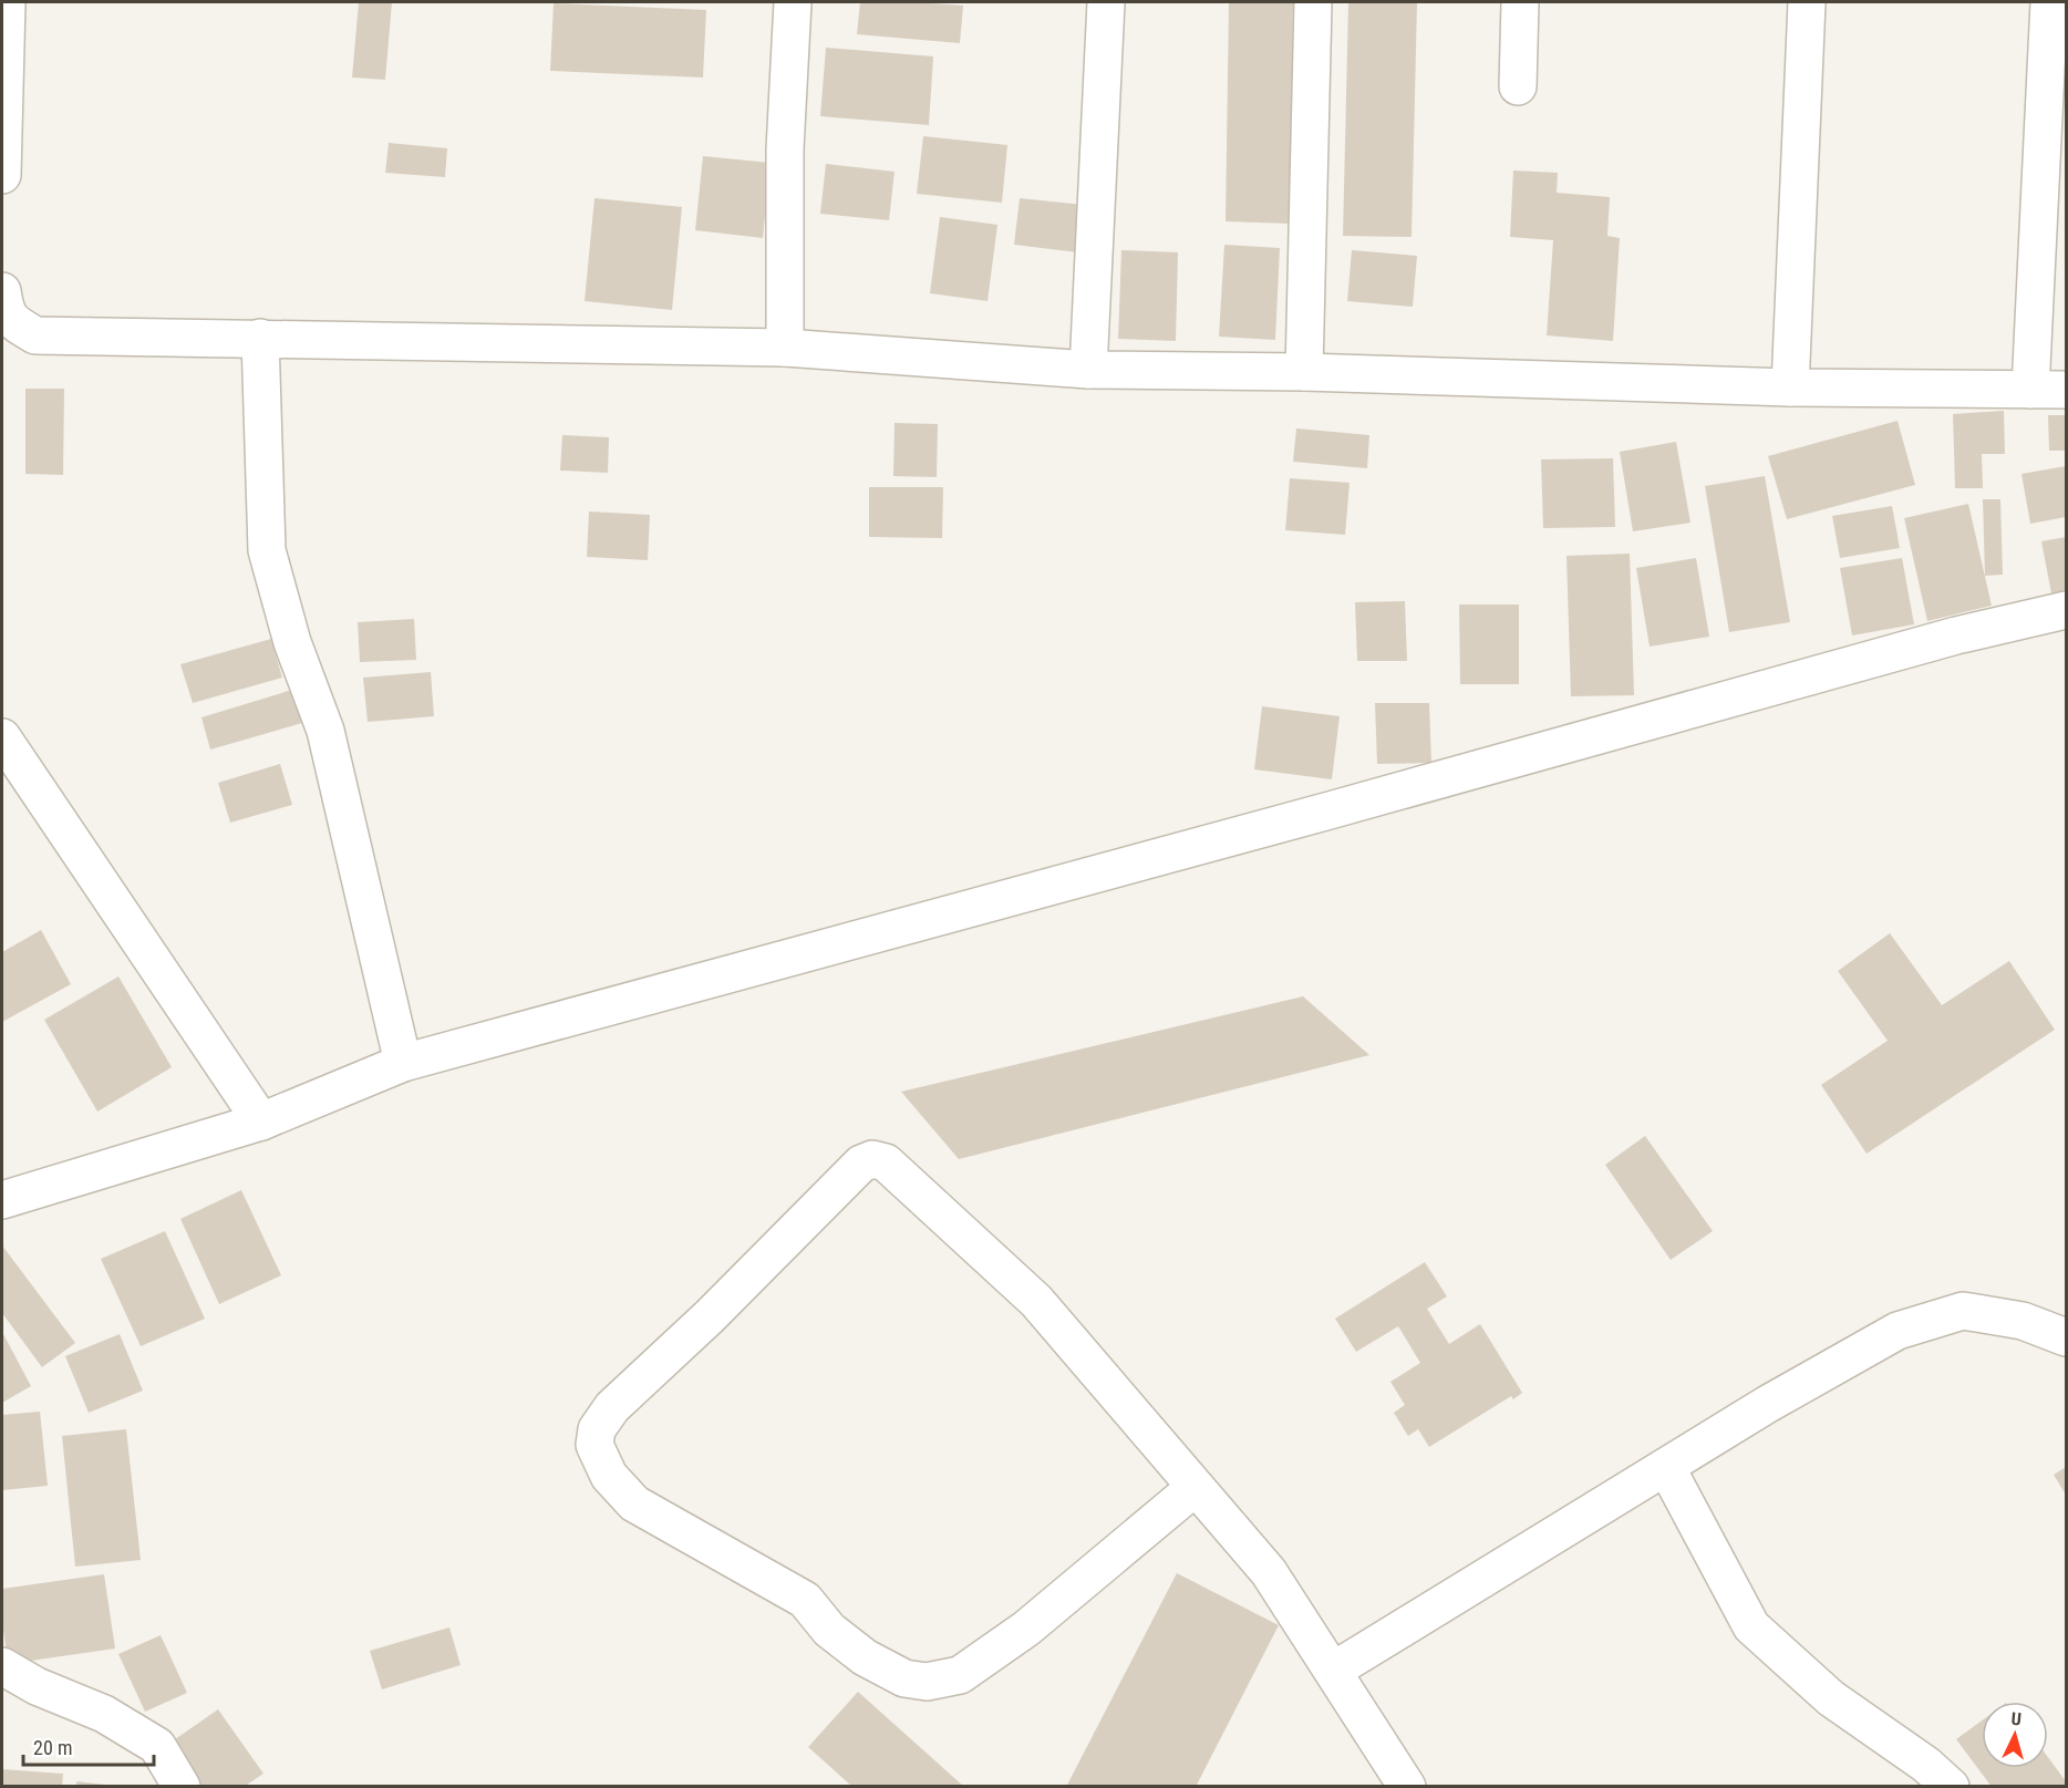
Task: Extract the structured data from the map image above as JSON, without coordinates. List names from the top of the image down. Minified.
{"scale_bar":"20 m","north":"top"}
